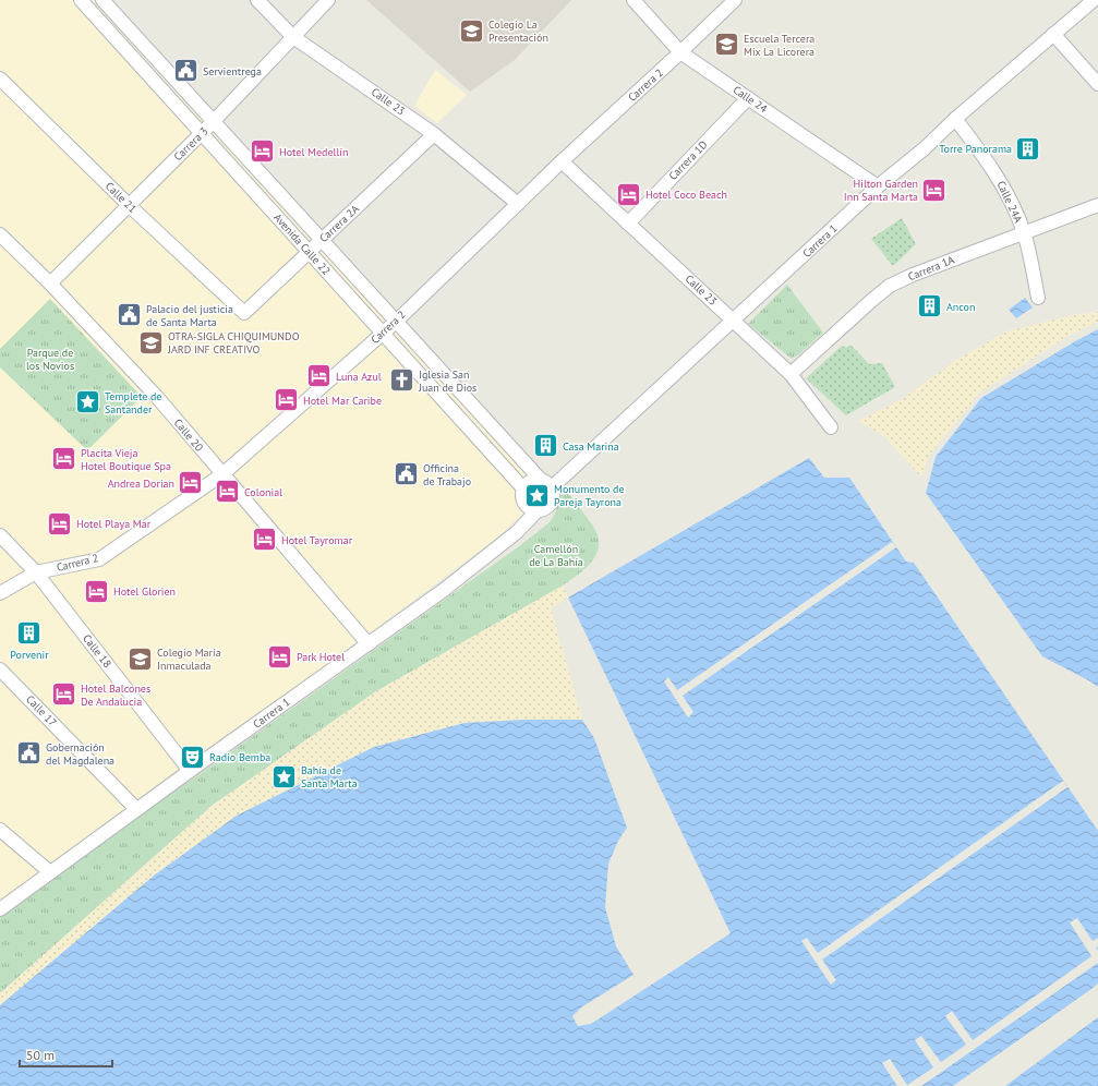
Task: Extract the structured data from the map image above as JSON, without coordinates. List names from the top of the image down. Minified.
{"streets":{"street":["Carrera 2","Calle 24","Calle 23","Carrera 3","Carrera 1D","Calle 21","Calle 24A","Carrera 2A","Carrera 1","Avenida Calle 22","Carrera 1A","Calle 20","Calle 18","Calle 17"]},"crossings":[["Carrera 2","Calle 24"],["Carrera 2","Calle 23"],["Carrera 2","Avenida Calle 22"],["Carrera 2","Calle 20"],["Carrera 2","Calle 18"],["Calle 24","Carrera 1D"],["Calle 24","Carrera 1"],["Calle 23","Carrera 3"],["Calle 23","Carrera 1D"],["Calle 23","Carrera 2A"],["Calle 23","Carrera 1"],["Calle 23","Carrera 1A"],["Carrera 3","Calle 21"],["Carrera 3","Avenida Calle 22"],["Carrera 3","Calle 20"],["Calle 21","Carrera 2A"],["Calle 24A","Carrera 1"],["Calle 24A","Carrera 1A"],["Carrera 2A","Avenida Calle 22"],["Carrera 1","Avenida Calle 22"],["Carrera 1","Calle 20"],["Carrera 1","Calle 18"],["Carrera 1","Calle 17"]],"parks":["Parque de los Novios","Camellón de La Bahía"],"places":{"school or university":["Colegio La Presentación","Escuela Tercera Mix La Licorera","OTRA-SIGLA CHIQUIMUNDO JARD INF CREATIVO","Colegio María Inmaculada"],"public building":["Servientrega","Palacio del justicia de Santa Marta","Officina de Trabajo","Gobernación del Magdalena"],"building":["Torre Panorama","Ancon","Casa Marina","Porvenir"],"hotel":["Hotel Medellín","Hilton Garden Inn Santa Marta","Hotel Coco Beach","Luna Azul","Hotel Mar Caribe","Placita Vieja Hotel Boutique Spa","Andrea Dorian","Colonial","Hotel Playa Mar","Hotel Tayromar","Hotel Glorien","Park Hotel","Hotel Balcones De Andalucia"],"church":["Iglesia San Juan de Dios"],"place":["Templete de Santander","Monumento de Pareja Tayrona","Bahía de Santa Marta"],"theatre":["Radio Bemba"]},"scale_bar":"50 m"}
